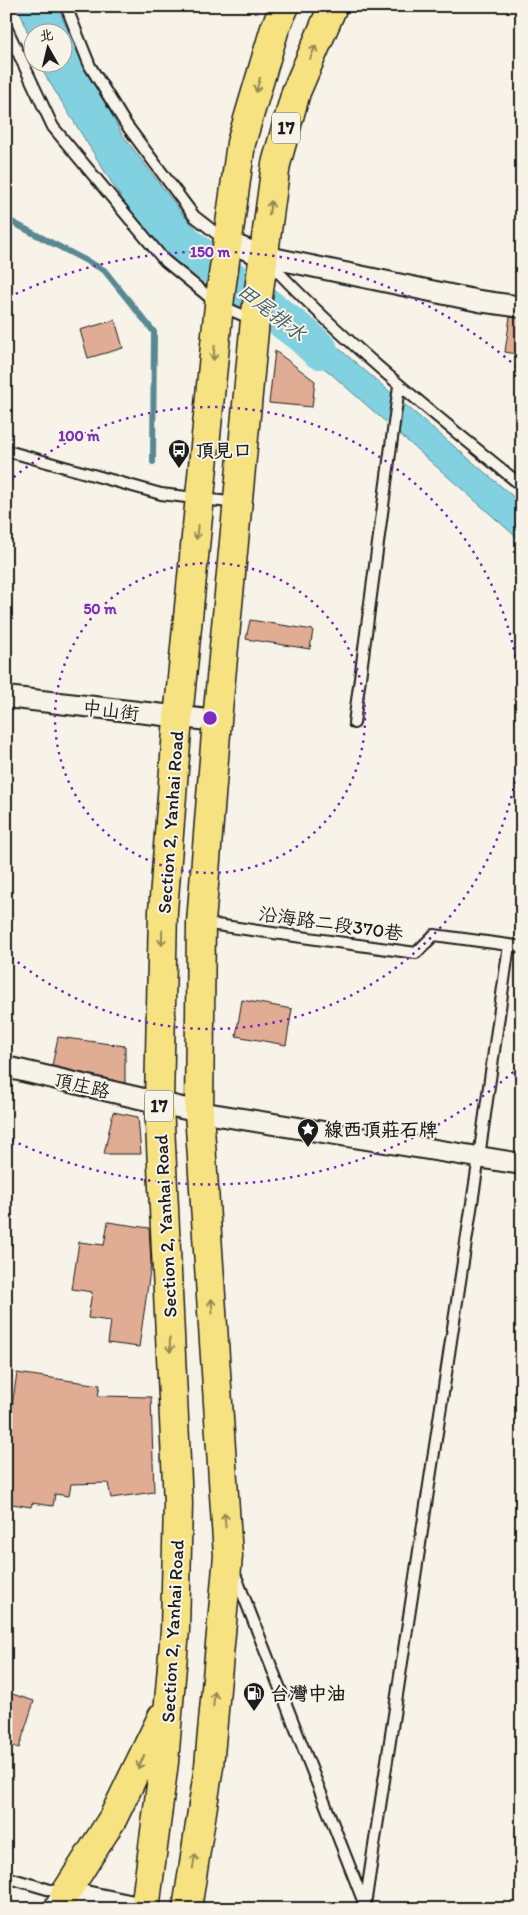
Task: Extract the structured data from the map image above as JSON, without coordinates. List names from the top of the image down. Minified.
{"streets":{"main road":["17","Section 2, Yanhai Road"],"street":["中山街","頂庄路"],"lane":["沿海路二段370巷"]},"crossings":[["17","Section 2, Yanhai Road"],["中山街","Section 2, Yanhai Road"],["Section 2, Yanhai Road","沿海路二段370巷"],["Section 2, Yanhai Road","頂庄路"]],"water":["田尾排水"],"places":{"bus stop":["頂見口"],"place":["線西頂莊石牌"],"fuel station":["台灣中油"]},"north":"top","rings":["150 m","100 m","50 m"]}
